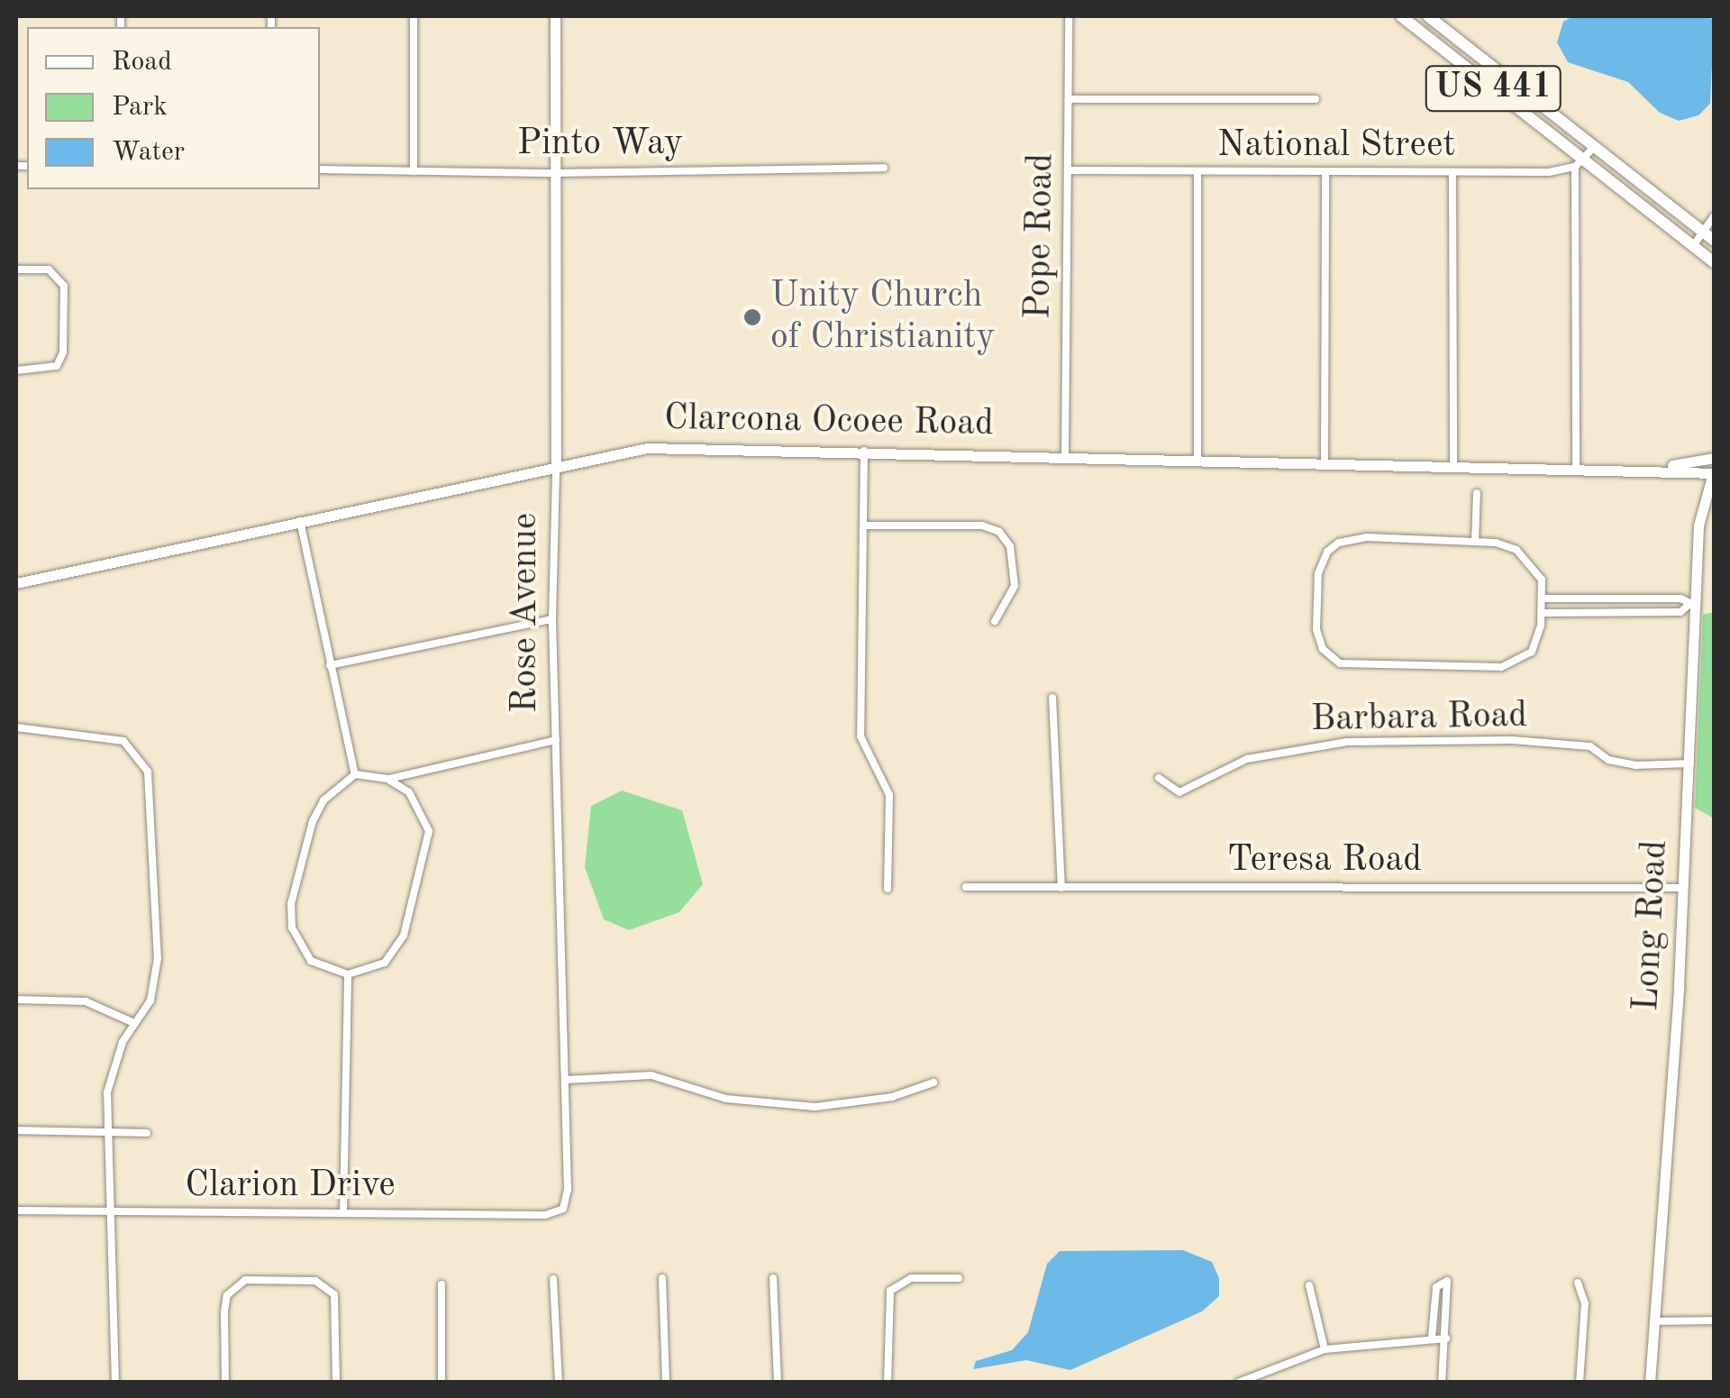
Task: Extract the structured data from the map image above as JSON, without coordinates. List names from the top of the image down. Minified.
{"streets":{"main road":["US 441","Clarcona Ocoee Road","Rose Avenue","Long Road"],"street":["Pinto Way","National Street","Pope Road","Barbara Road","Teresa Road","Clarion Drive"]},"crossings":[["US 441","National Street"],["Pinto Way","Rose Avenue"],["National Street","Pope Road"],["Pope Road","Clarcona Ocoee Road"],["Clarcona Ocoee Road","Rose Avenue"],["Clarcona Ocoee Road","Long Road"],["Rose Avenue","Clarion Drive"],["Barbara Road","Long Road"],["Teresa Road","Long Road"]],"places":["Unity Church of Christianity"],"legend":["Road","Park","Water"]}
